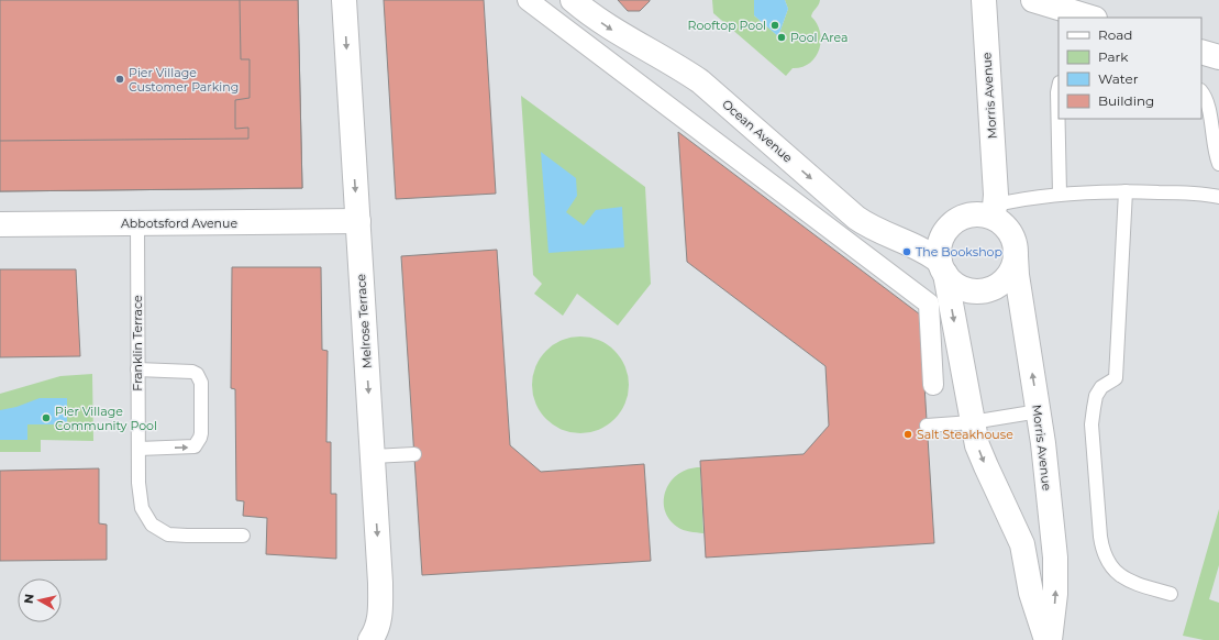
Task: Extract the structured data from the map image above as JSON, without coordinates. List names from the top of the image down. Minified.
{"streets":{"street":["Morris Avenue","Ocean Avenue","Abbotsford Avenue","Melrose Terrace"],"lane":["Franklin Terrace"]},"crossings":[["Morris Avenue","Ocean Avenue"],["Abbotsford Avenue","Melrose Terrace"],["Abbotsford Avenue","Franklin Terrace"]],"one_way":["Melrose Terrace"],"places":["Rooftop Pool","Pool Area","Pier Village Customer Parking","The Bookshop","Pier Village Community Pool","Salt Steakhouse"],"legend":["Road","Park","Water","Building"],"north":"left"}
